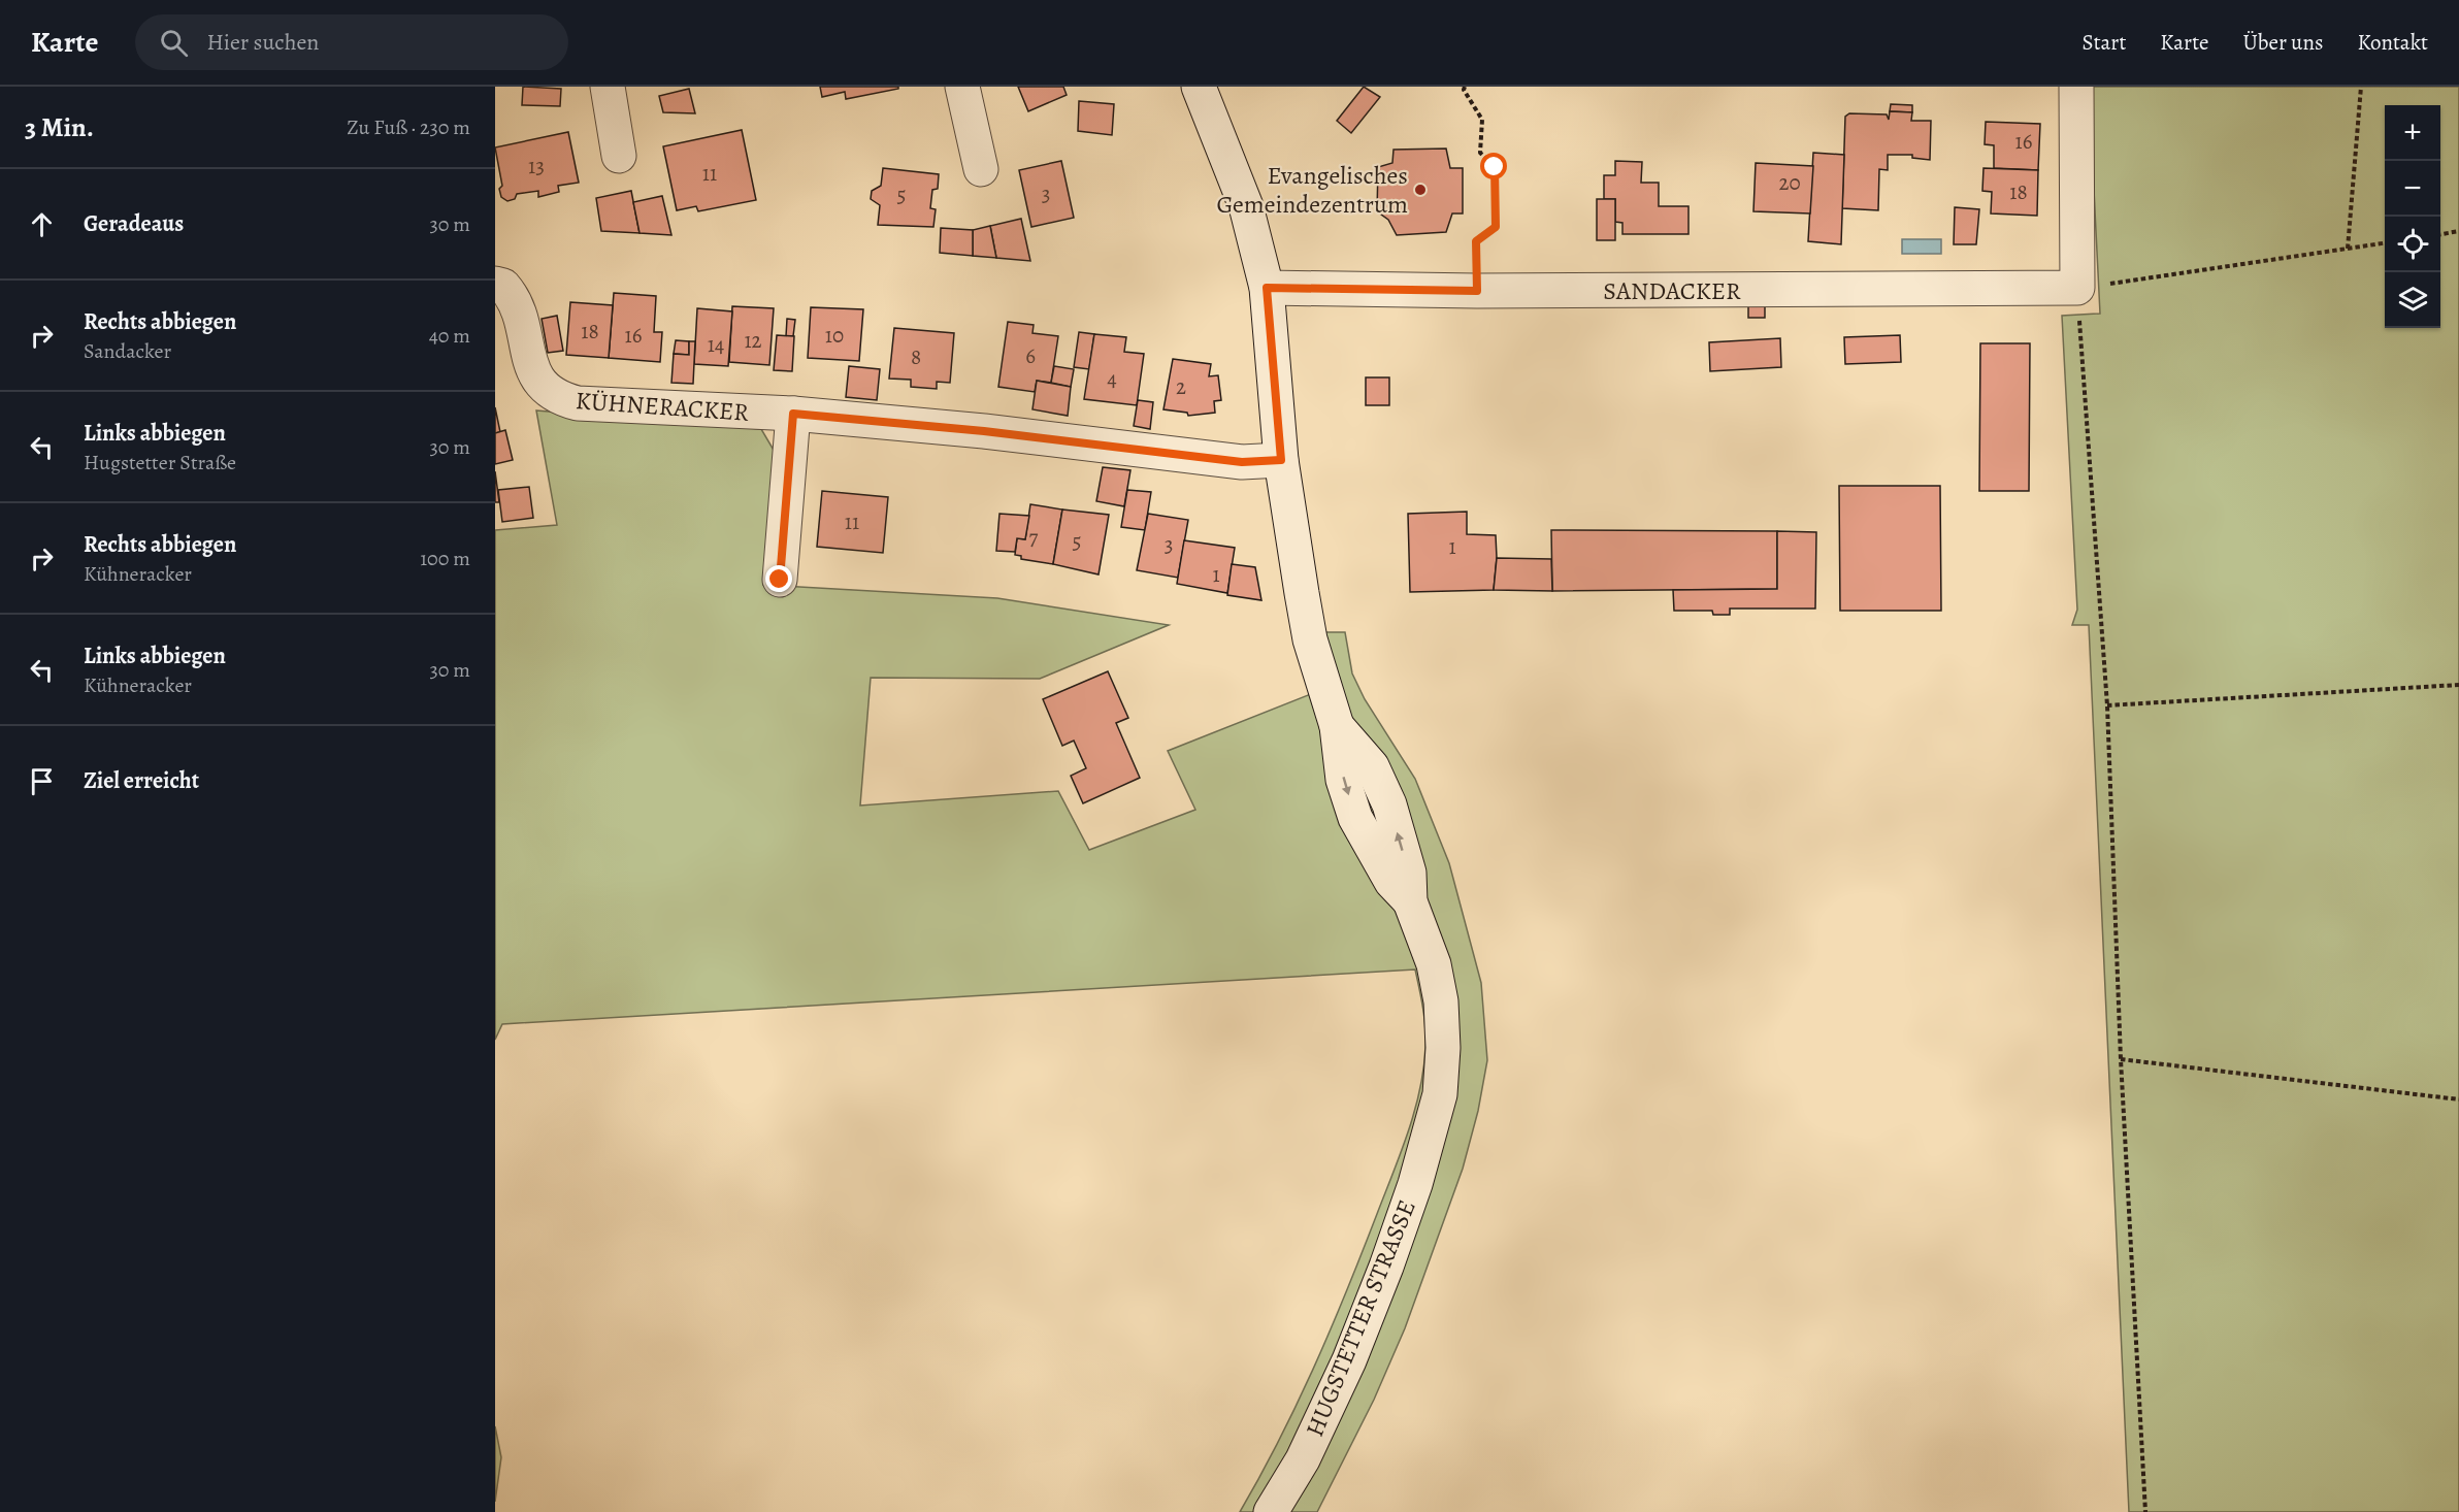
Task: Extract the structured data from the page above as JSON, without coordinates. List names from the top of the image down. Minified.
{"streets":{"street":["SANDACKER","KÜHNERACKER","HUGSTETTER STRASSE"]},"crossings":[["SANDACKER","HUGSTETTER STRASSE"],["KÜHNERACKER","HUGSTETTER STRASSE"]],"places":["Evangelisches Gemeindezentrum"],"house_numbers":["16","13","11","20","18","3","5","18","16","10","12","14","6","8","4","2","11","7","5","3","1","1"],"page":{"header":"Karte","search":"Hier suchen","nav":["Start","Karte","Über uns","Kontakt"],"heading":["3 Min.","Zu Fuß · 230 m"],"map_buttons":["+","−"],"list":[["Geradeaus","30 m"],["Rechts abbiegen","Sandacker","40 m"],["Links abbiegen","Hugstetter Straße","30 m"],["Rechts abbiegen","Kühneracker","100 m"],["Links abbiegen","Kühneracker","30 m"],"Ziel erreicht"]}}
